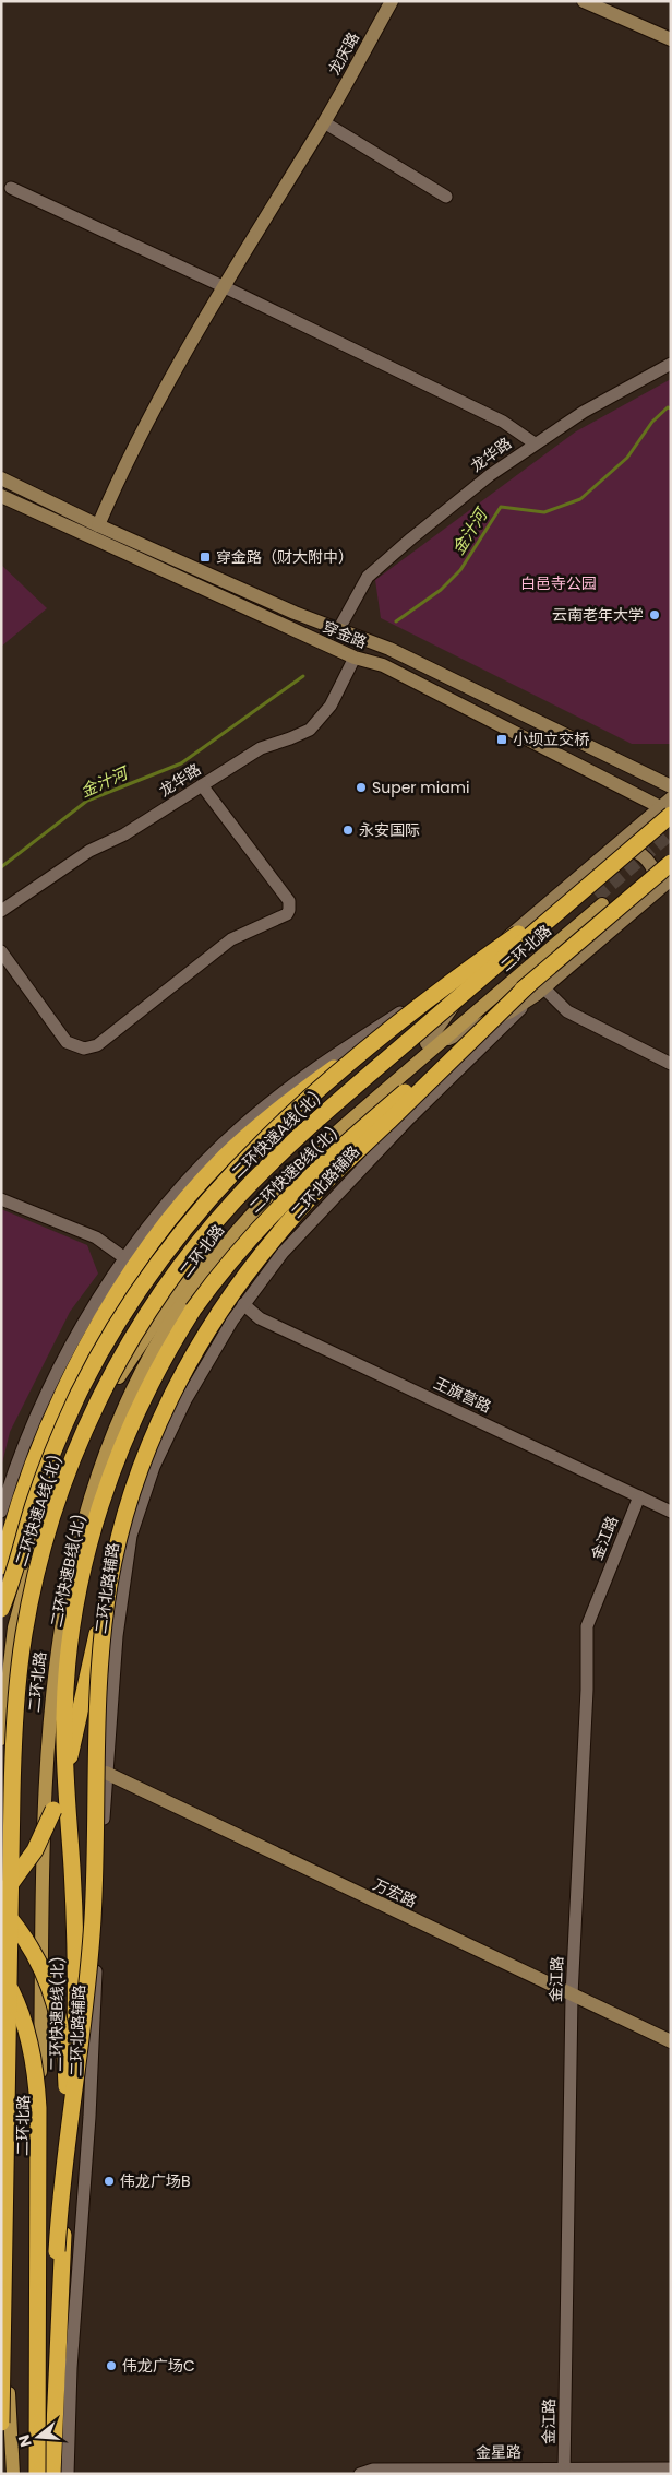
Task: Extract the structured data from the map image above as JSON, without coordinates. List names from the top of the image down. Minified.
{"streets":{"highway":["二环快速A线(北)","二环快速B线(北)"],"main road":["二环北路"],"street":["龙庆路","龙华路","穿金路","二环北路辅路","王旗营路","金江路","万宏路","金星路"]},"crossings":[["龙庆路","穿金路"],["龙华路","穿金路"],["二环快速B线(北)","二环北路辅路"],["二环北路辅路","王旗营路"],["二环北路辅路","万宏路"],["王旗营路","金江路"],["金江路","万宏路"],["金江路","金星路"]],"water":["金汁河"],"parks":["白邑寺公园"],"places":{"transit":["穿金路（财大附中）","小坝立交桥"],"other":["云南老年大学","Super miami","永安国际","伟龙广场B","伟龙广场C"]},"north":"left"}
